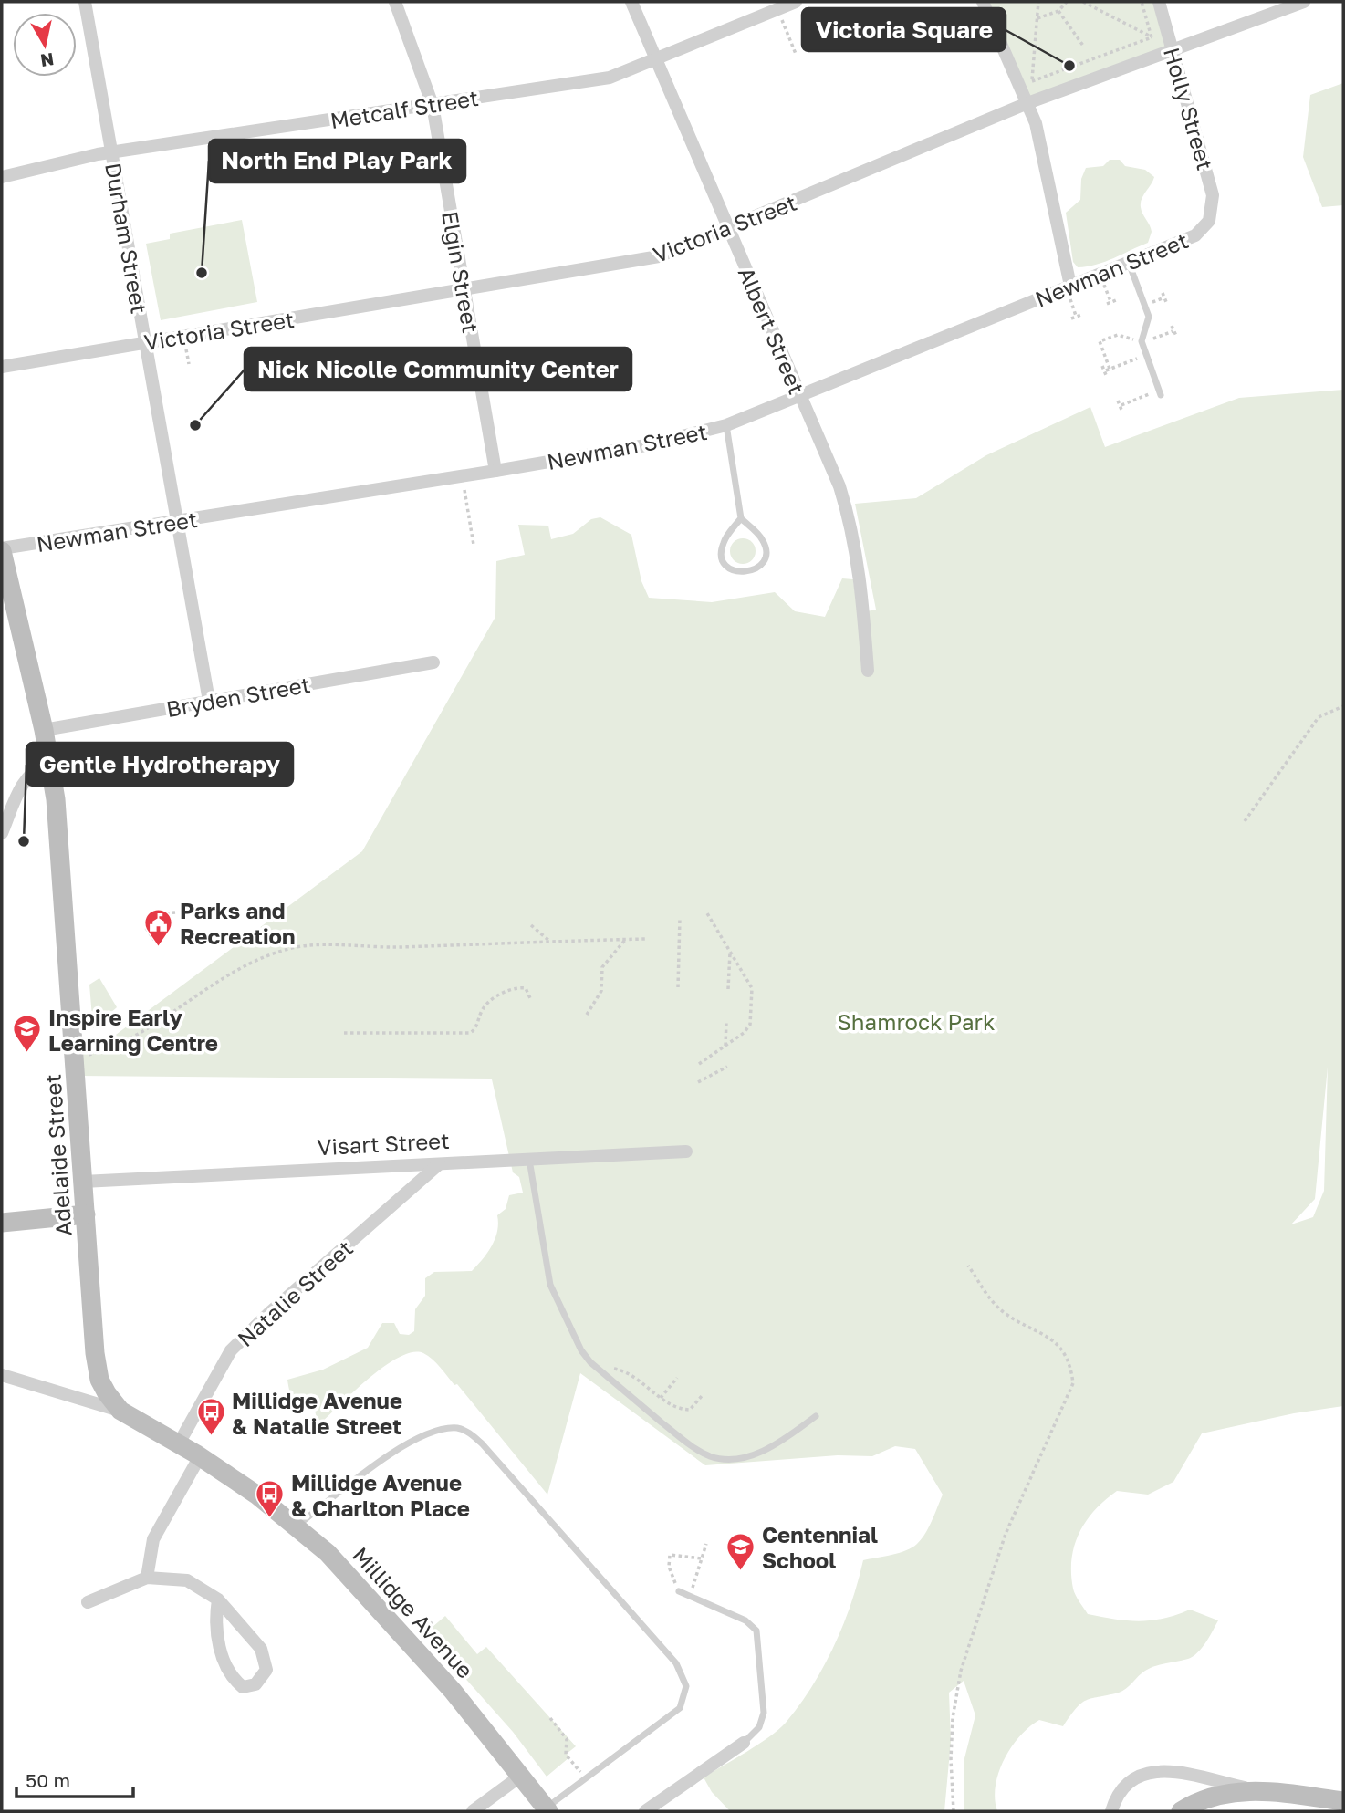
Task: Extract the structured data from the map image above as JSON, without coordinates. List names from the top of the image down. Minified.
{"streets":{"street":["Metcalf Street","Holly Street","Victoria Street","Durham Street","Newman Street","Elgin Street","Albert Street","Bryden Street","Visart Street","Adelaide Street","Natalie Street","Millidge Avenue"]},"crossings":[["Metcalf Street","Durham Street"],["Metcalf Street","Elgin Street"],["Metcalf Street","Albert Street"],["Holly Street","Victoria Street"],["Holly Street","Newman Street"],["Victoria Street","Durham Street"],["Victoria Street","Elgin Street"],["Victoria Street","Albert Street"],["Durham Street","Newman Street"],["Durham Street","Bryden Street"],["Newman Street","Elgin Street"],["Newman Street","Albert Street"],["Newman Street","Adelaide Street"],["Bryden Street","Adelaide Street"],["Visart Street","Adelaide Street"],["Visart Street","Natalie Street"],["Adelaide Street","Millidge Avenue"],["Natalie Street","Millidge Avenue"]],"parks":["Shamrock Park"],"places":{"other":["Victoria Square","North End Play Park","Nick Nicolle Community Center","Gentle Hydrotherapy"],"public building":["Parks and Recreation"],"school or university":["Inspire Early Learning Centre","Centennial School"],"bus stop":["Millidge Avenue & Natalie Street","Millidge Avenue & Charlton Place"]},"scale_bar":"50 m","north":"bottom"}
